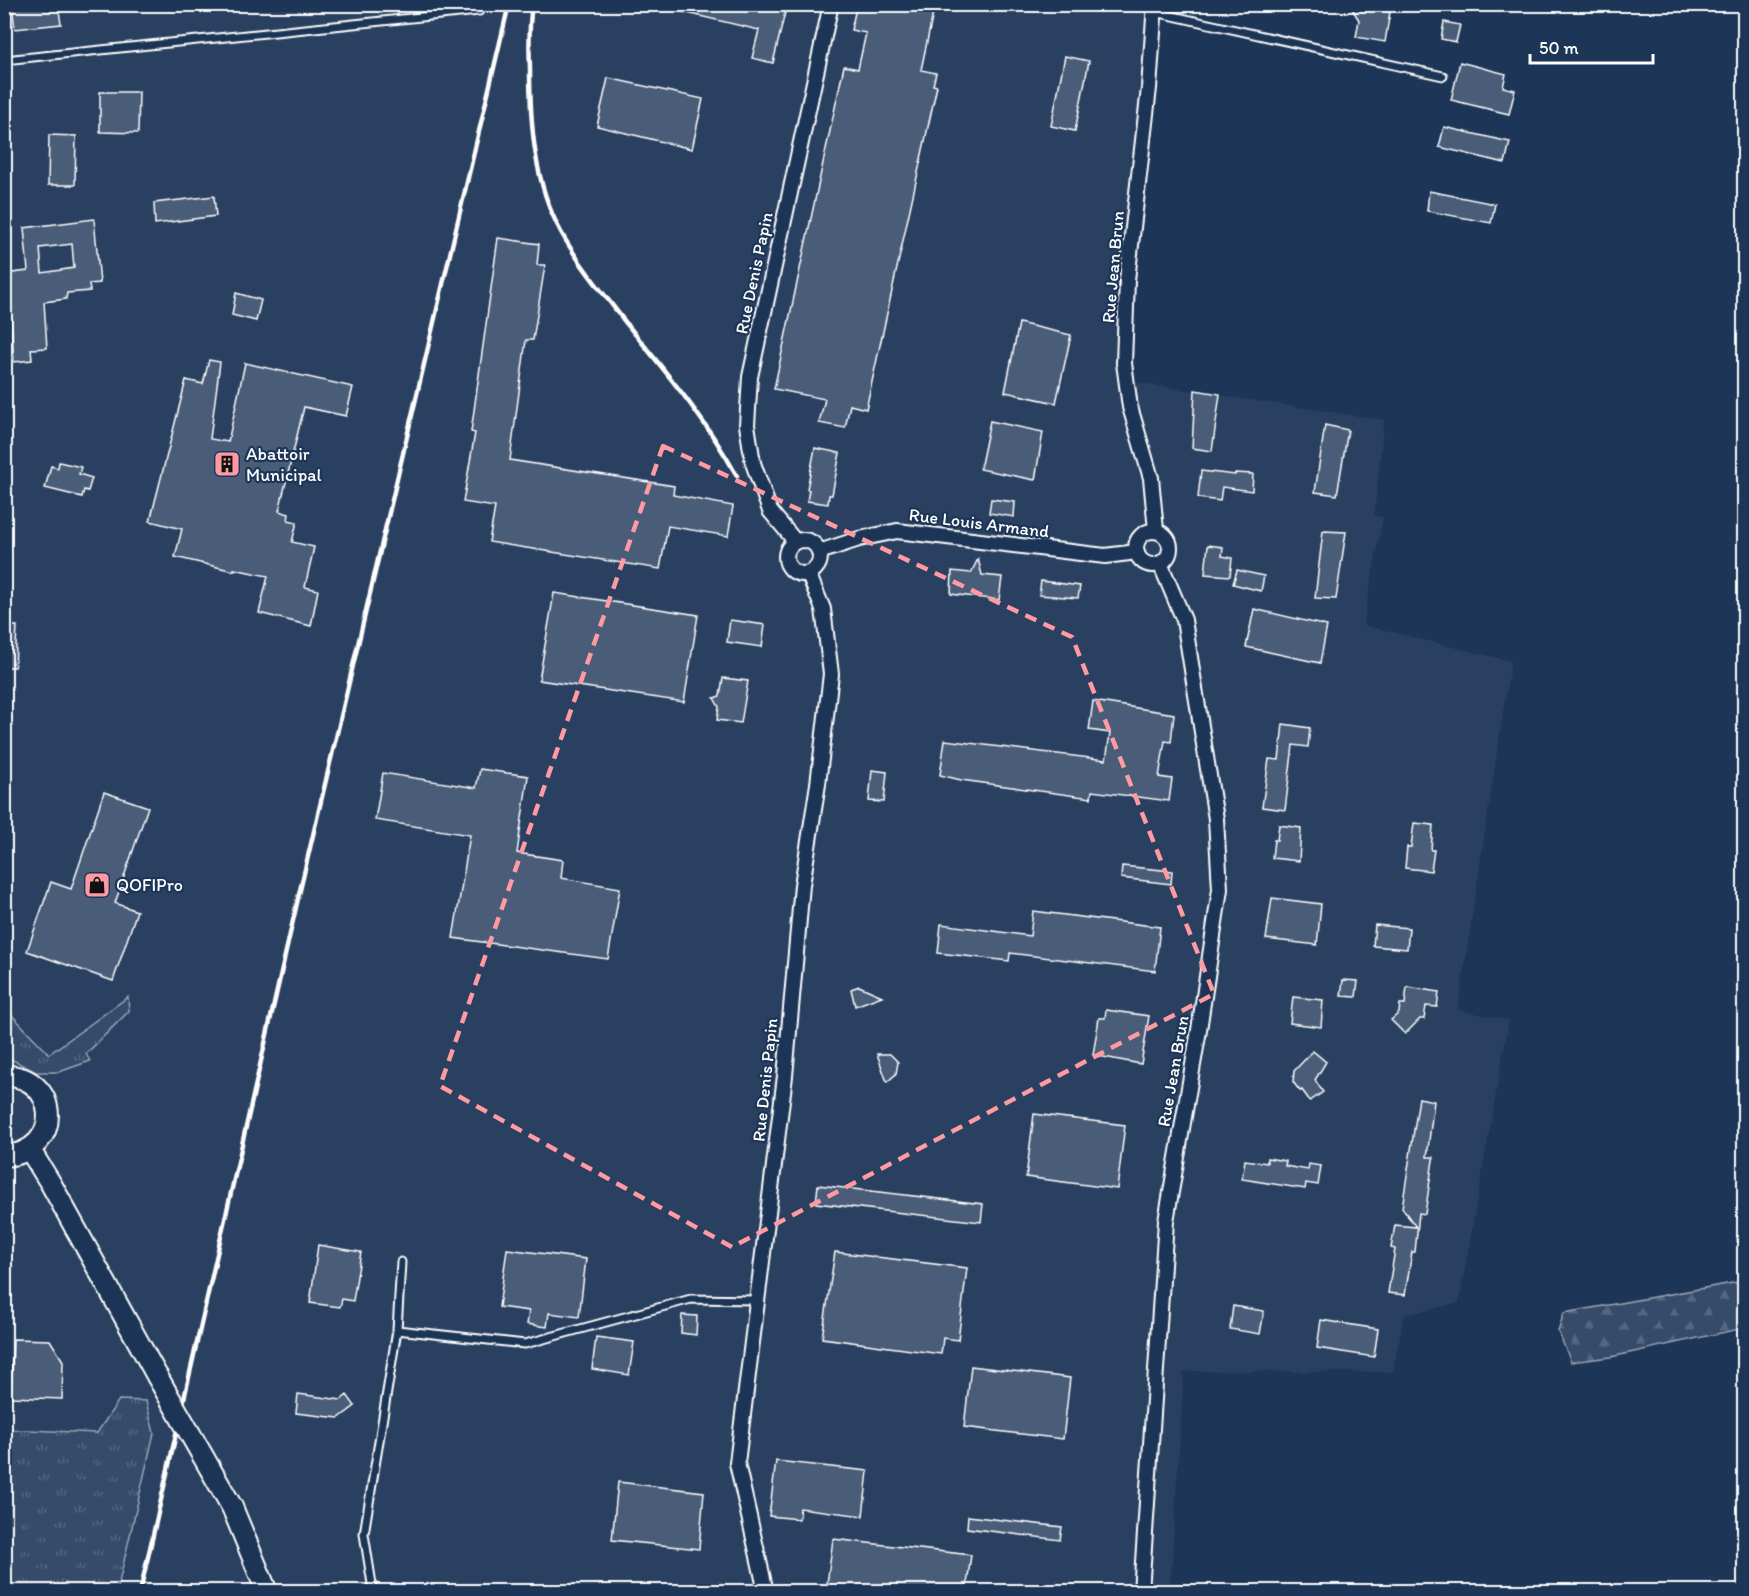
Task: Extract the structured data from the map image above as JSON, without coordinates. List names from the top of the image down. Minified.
{"streets":{"street":["Rue Jean Brun","Rue Denis Papin","Rue Louis Armand"]},"crossings":[["Rue Jean Brun","Rue Louis Armand"],["Rue Denis Papin","Rue Louis Armand"]],"places":{"building":["Abattoir Municipal"],"shop":["QOFIPro"]},"scale_bar":"50 m"}
